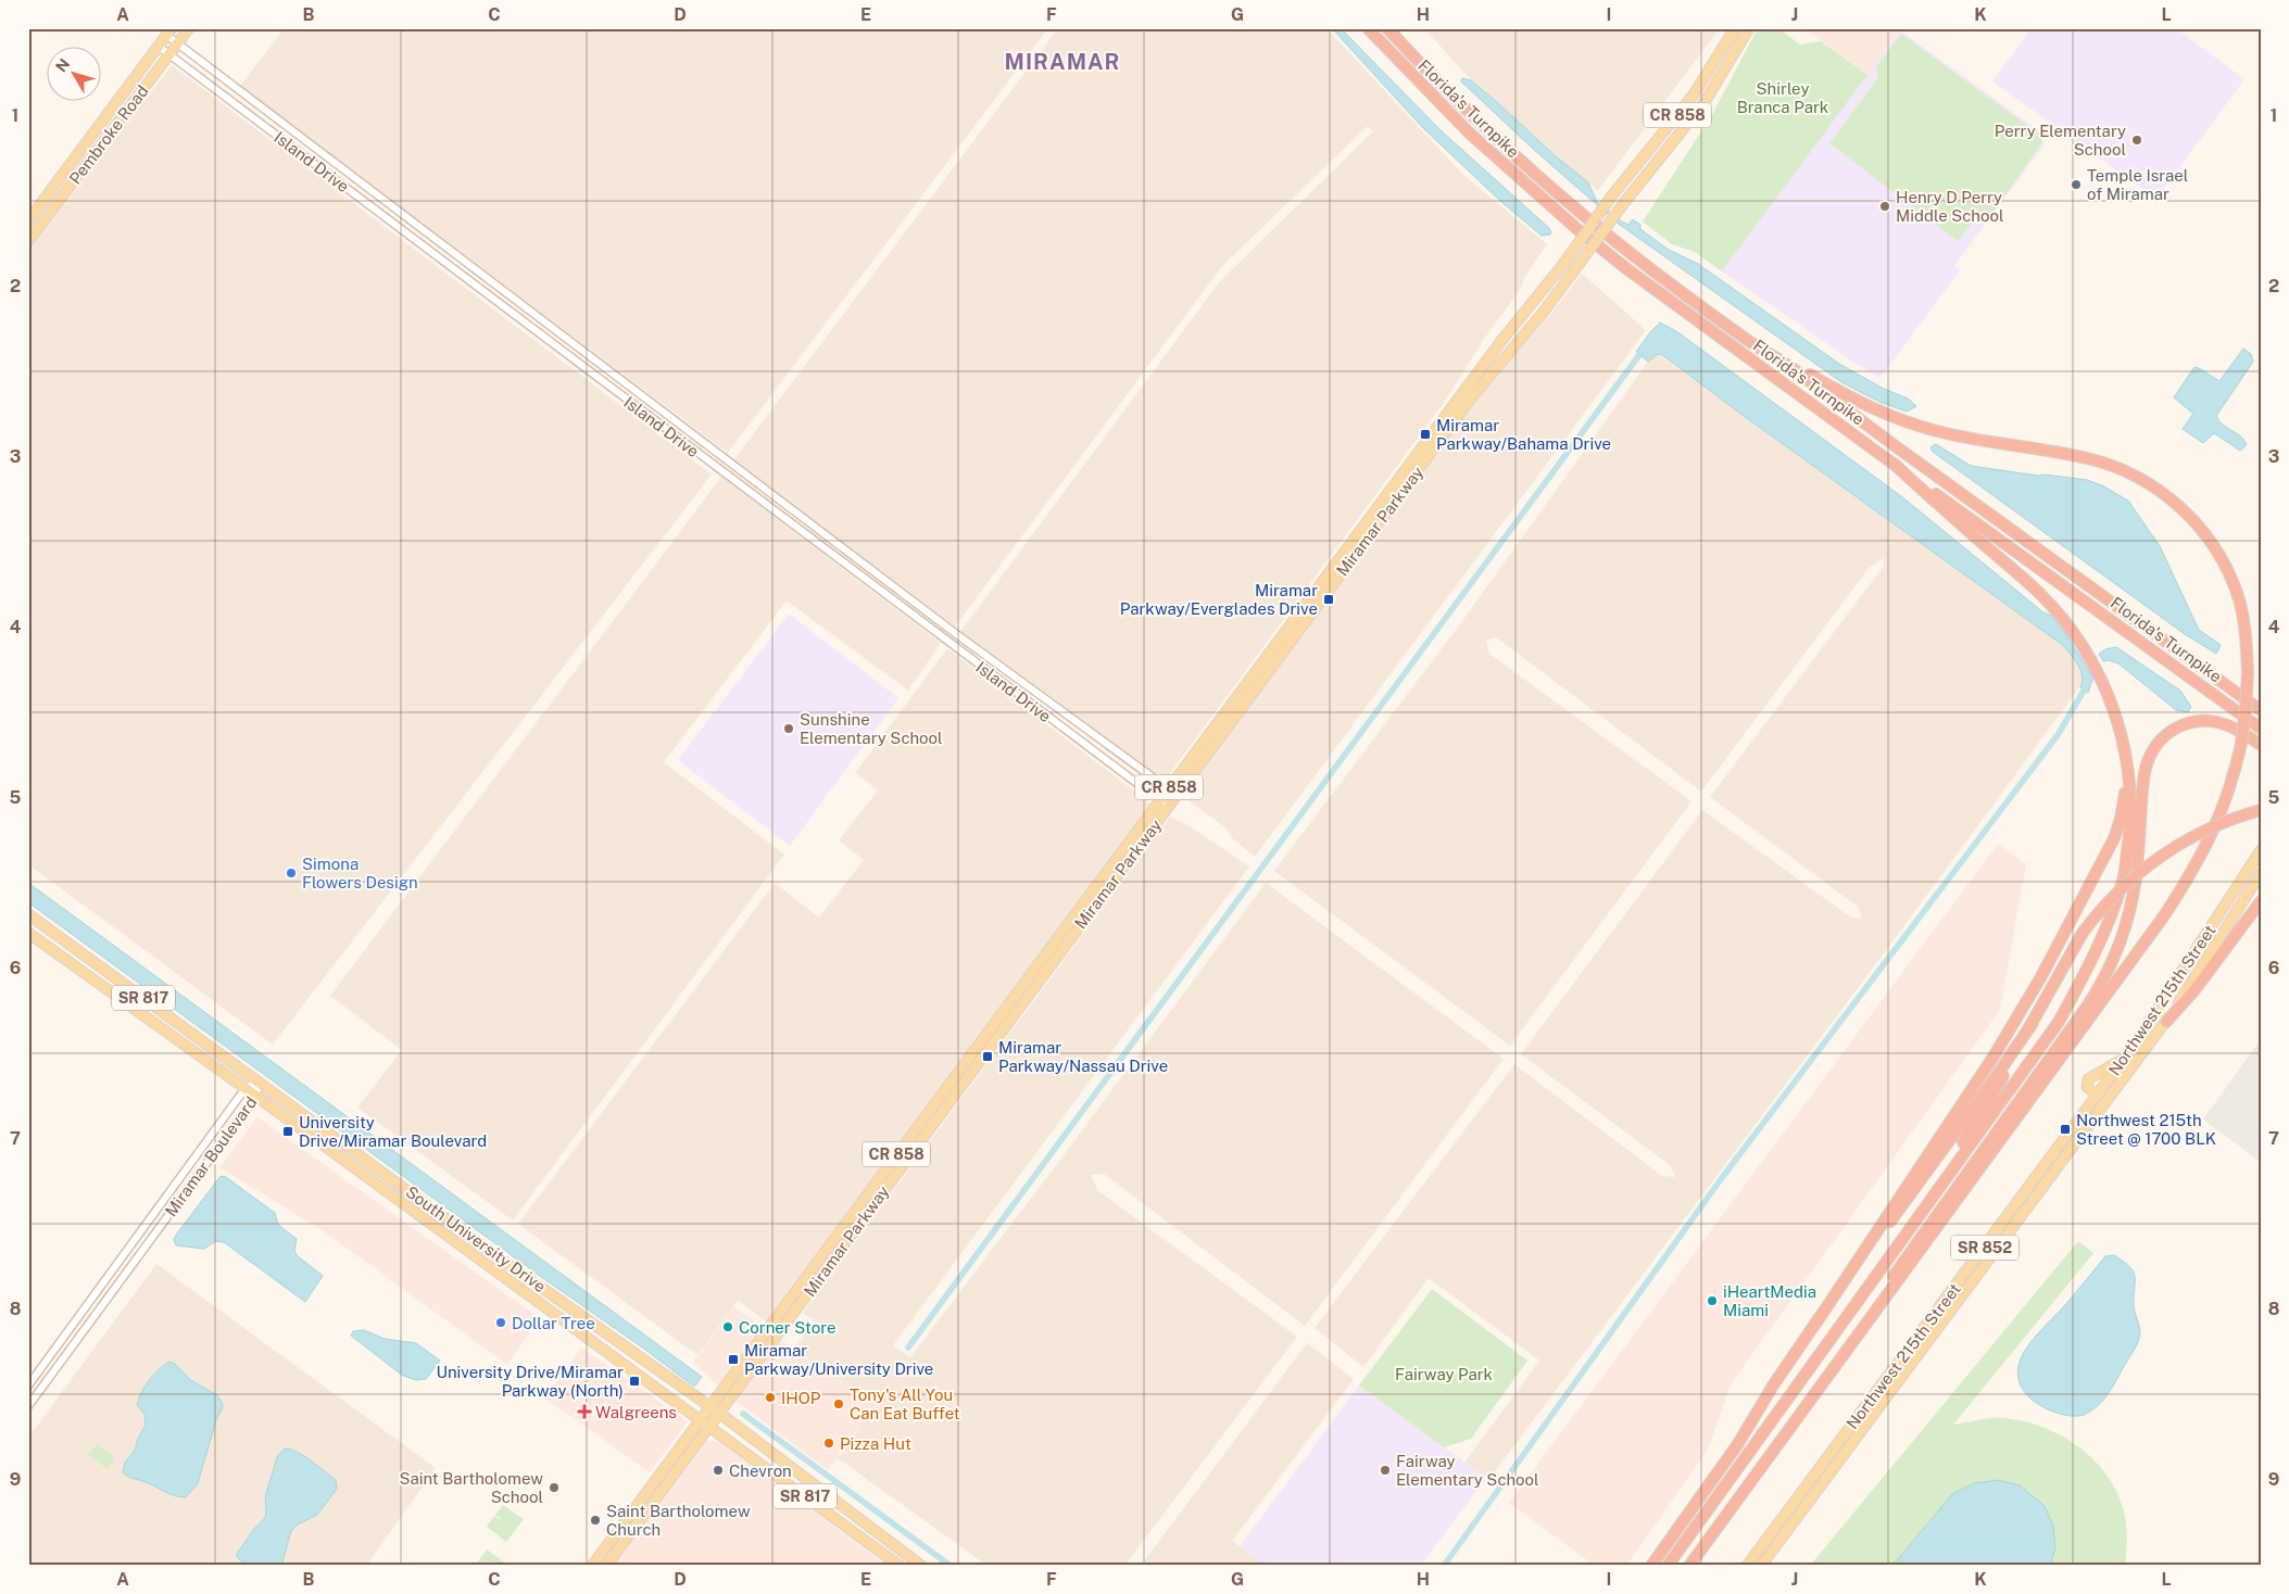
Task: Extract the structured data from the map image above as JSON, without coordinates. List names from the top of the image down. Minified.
{"streets":{"highway":["Florida's Turnpike"],"main road":["CR 858","Pembroke Road","Miramar Parkway","SR 817","Northwest 215th Street","South University Drive","SR 852"],"street":["Island Drive","Miramar Boulevard"]},"crossings":[["Pembroke Road","Island Drive"],["Island Drive","Miramar Parkway"],["Miramar Parkway","South University Drive"],["Miramar Boulevard","South University Drive"]],"districts":["MIRAMAR"],"parks":["Shirley Branca Park","Fairway Park"],"places":{"other":["Perry Elementary School","Temple Israel of Miramar","Henry D Perry Middle School","Sunshine Elementary School","Simona Flowers Design","iHeartMedia Miami","Dollar Tree","Corner Store","IHOP","Tony's All You Can Eat Buffet","Pizza Hut","Chevron","Fairway Elementary School","Saint Bartholomew School","Saint Bartholomew Church"],"transit":["Miramar Parkway/Bahama Drive","Miramar Parkway/Everglades Drive","Miramar Parkway/Nassau Drive","Northwest 215th Street @ 1700 BLK","University Drive/Miramar Boulevard","Miramar Parkway/University Drive","University Drive/Miramar Parkway (North)"],"health":["Walgreens"]},"north":"top left","grid":{"columns":["A","B","C","D","E","F","G","H","I","J","K","L"],"rows":["1","2","3","4","5","6","7","8","9"]}}
